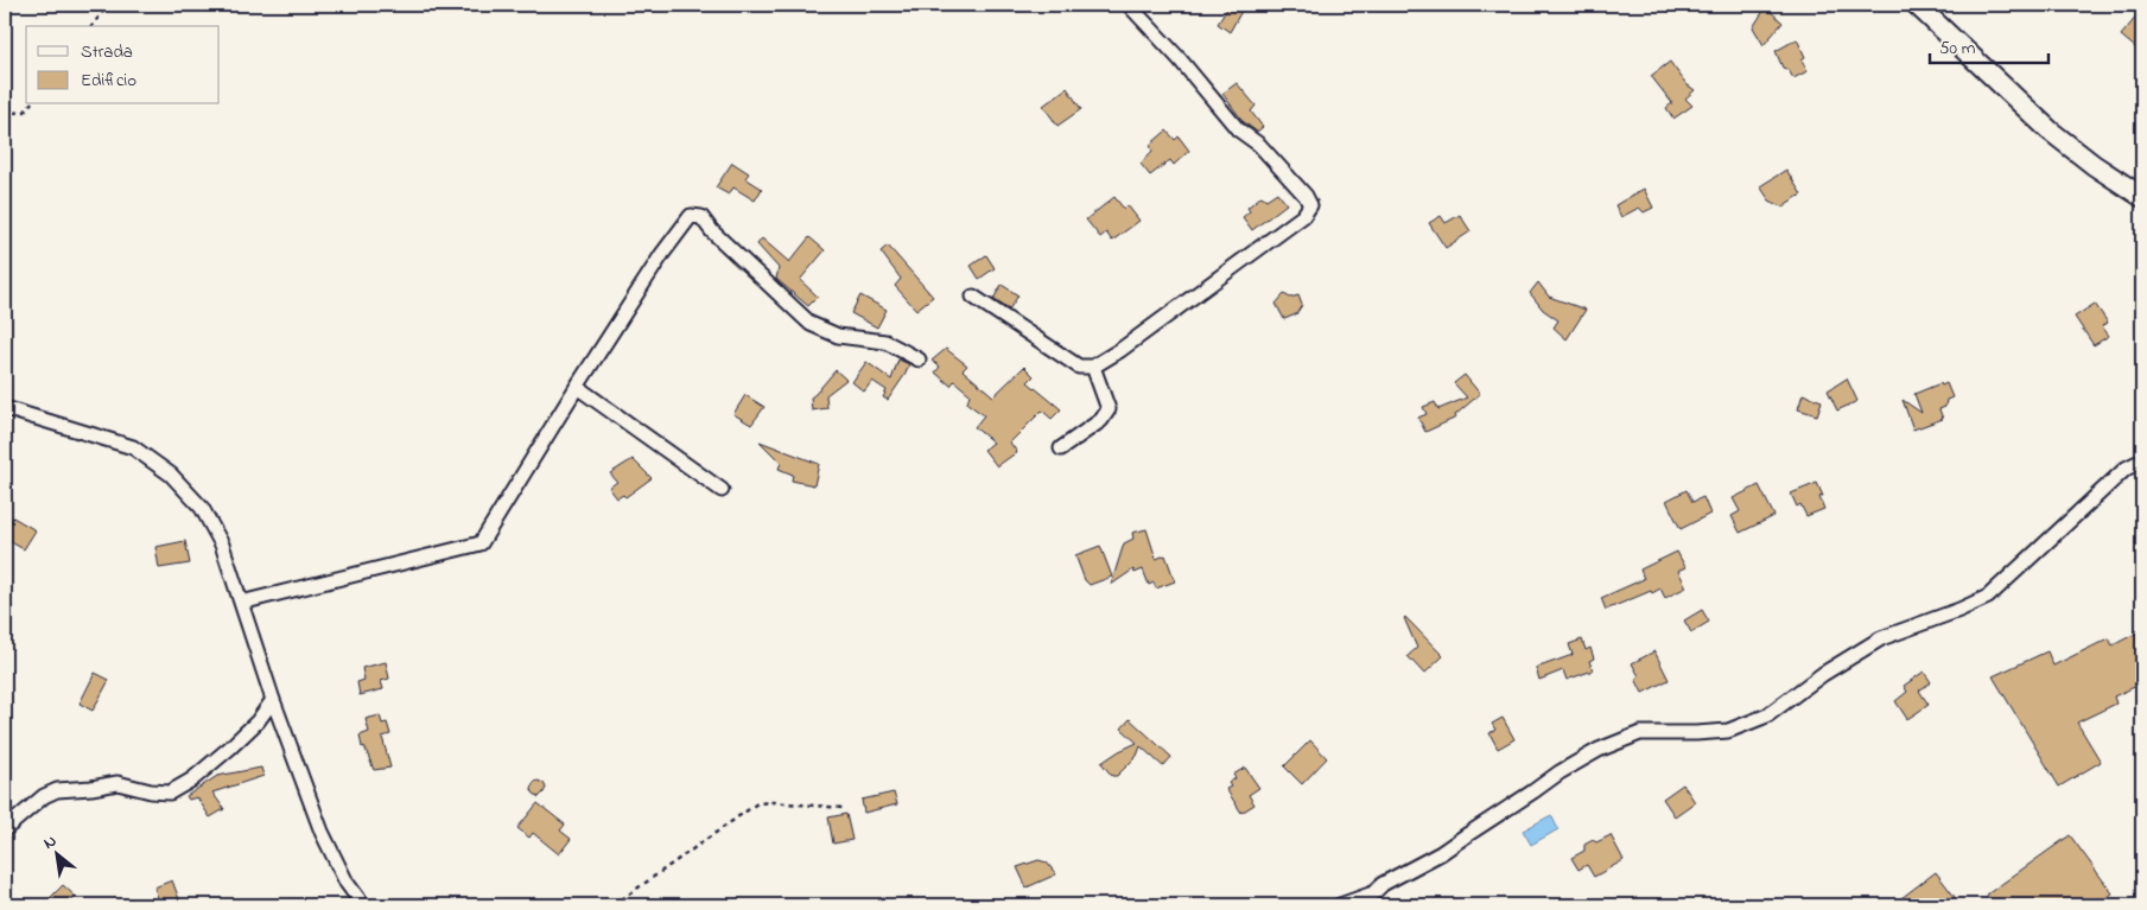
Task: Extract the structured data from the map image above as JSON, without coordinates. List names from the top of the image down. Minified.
{"legend":["Strada","Edificio"],"scale_bar":"50 m","north":"top left"}
